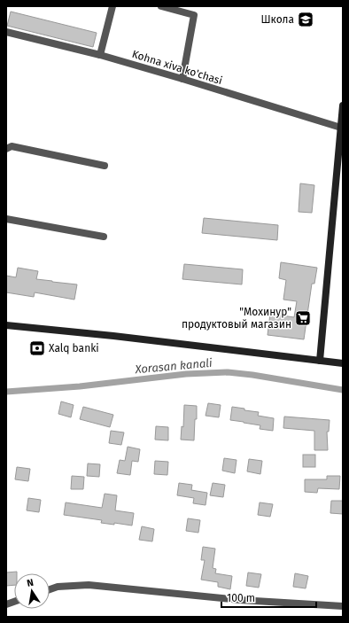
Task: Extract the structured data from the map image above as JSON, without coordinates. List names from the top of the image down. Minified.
{"streets":{"street":["Kohna xiva ko'chasi"]},"water":["Xorasan kanali"],"places":{"school or university":["Школа"],"supermarket":["\"Мохинур\" продуктовый магазин"],"bank":["Xalq banki"]},"scale_bar":"100 m","north":"top"}
